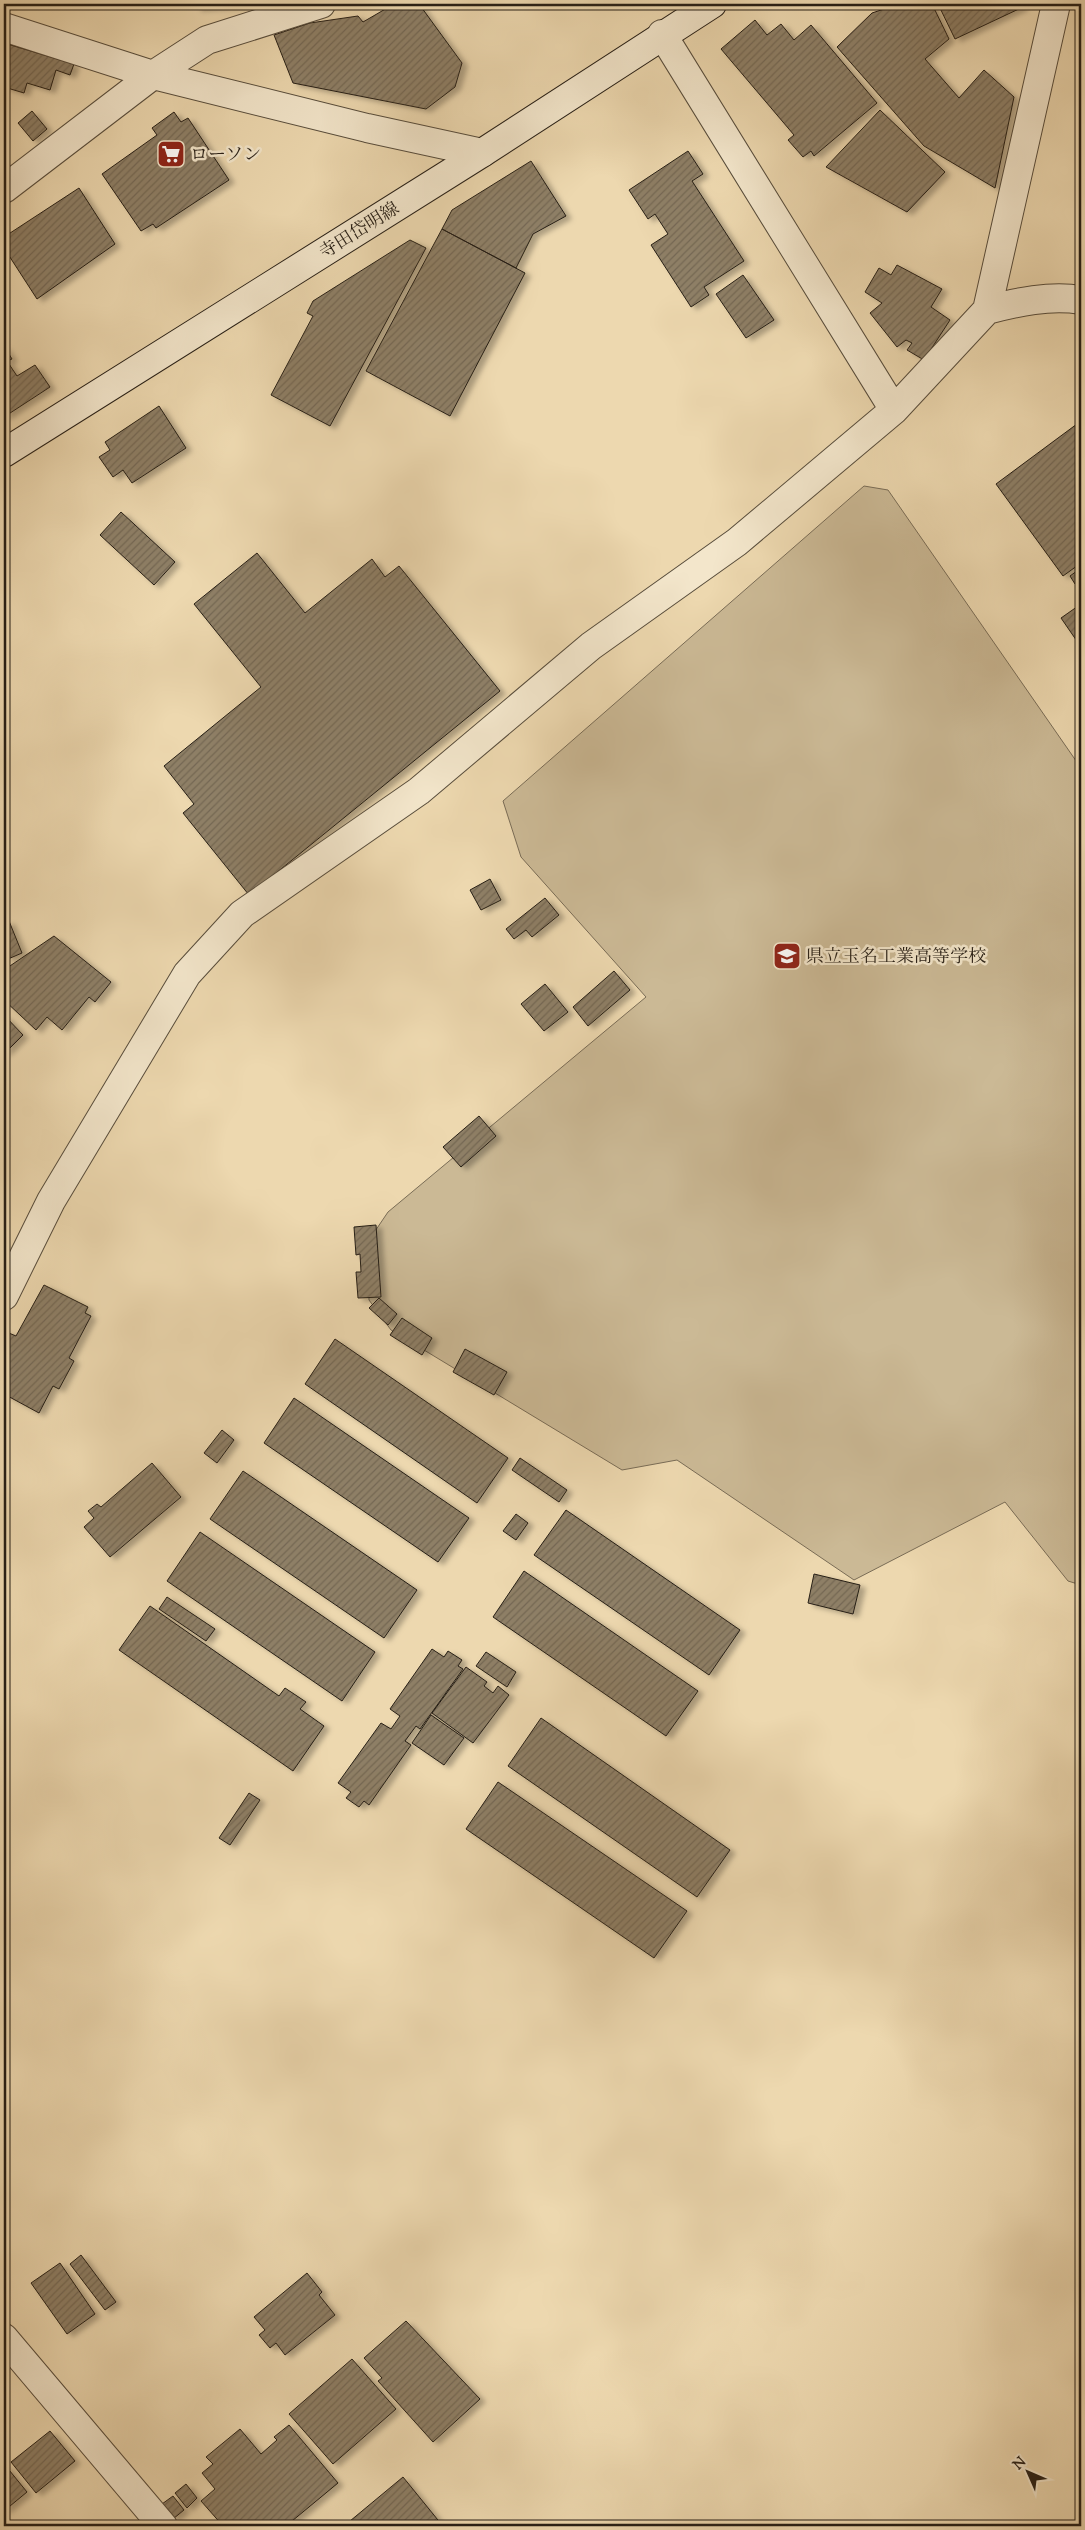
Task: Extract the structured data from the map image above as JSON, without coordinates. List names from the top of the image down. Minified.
{"streets":{"street":["寺田岱明線"]},"places":{"supermarket":["ローソン"],"school or university":["県立玉名工業高等学校"]},"north":"top left"}
